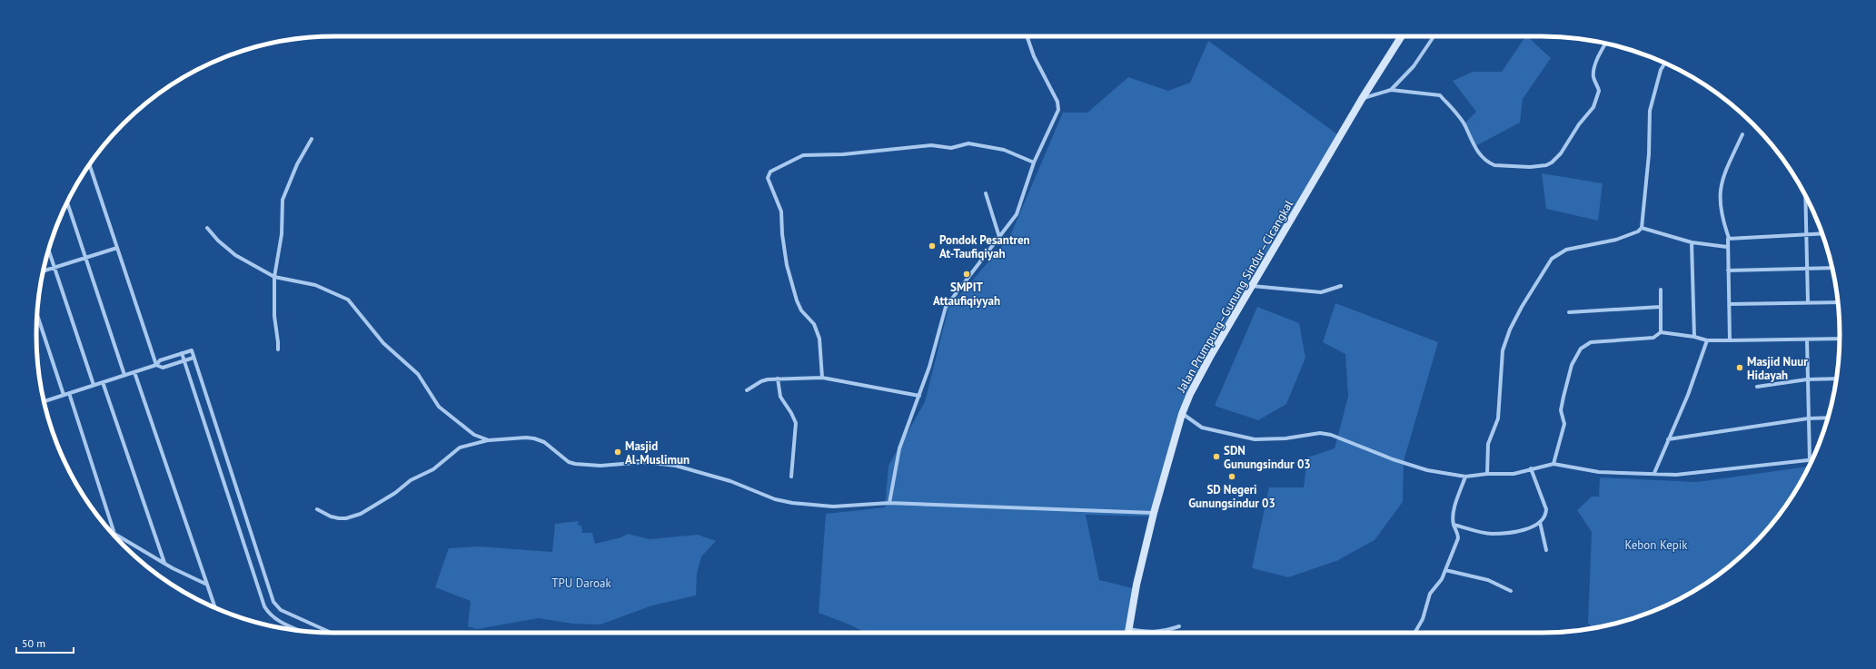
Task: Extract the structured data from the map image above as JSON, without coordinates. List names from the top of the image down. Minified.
{"streets":{"main road":["Jalan Prumpung–Gunung Sindur–Cicangkal"]},"parks":["Kebon Kepik","TPU Daroak"],"places":["Pondok Pesantren At-Taufiqiyah","SMPIT Attaufiqiyyah","Masjid Nuur Hidayah","Masjid Al-Muslimun","SDN Gunungsindur 03","SD Negeri Gunungsindur 03"],"scale_bar":"50 m"}
